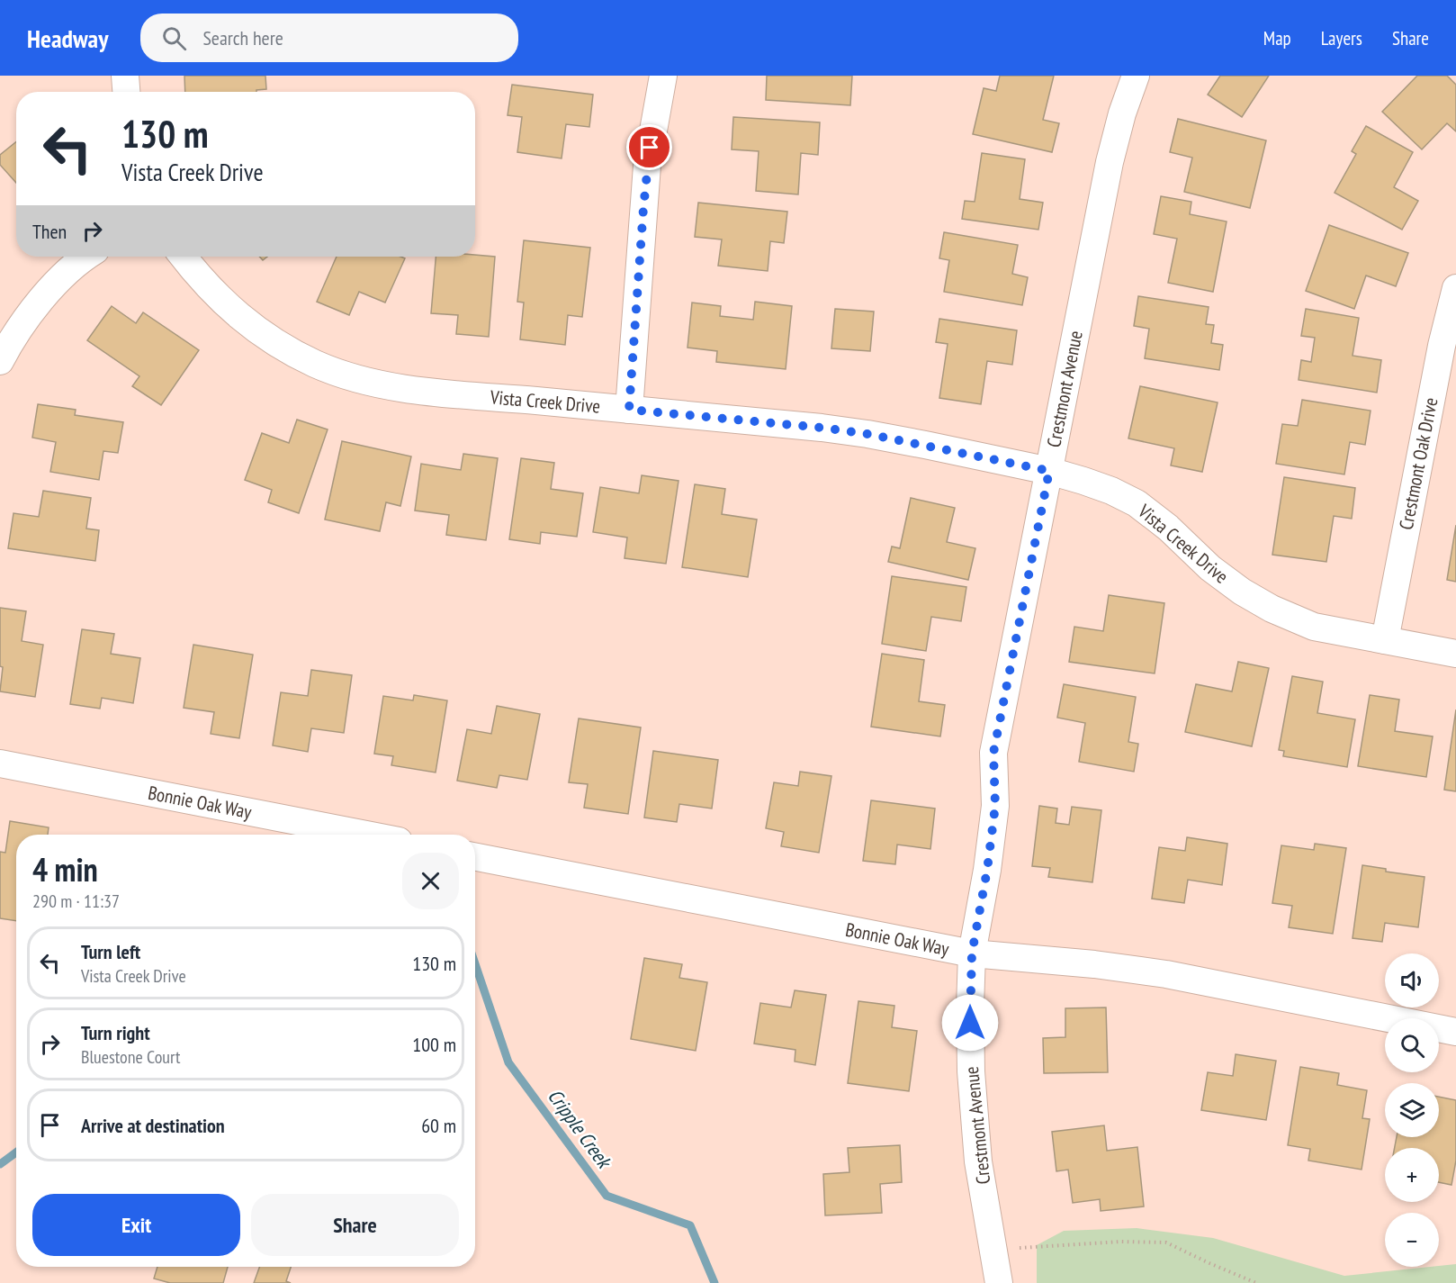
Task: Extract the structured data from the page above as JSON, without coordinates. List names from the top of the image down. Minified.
{"streets":{"street":["Crestmont Avenue","Vista Creek Drive","Crestmont Oak Drive","Bonnie Oak Way"]},"crossings":[["Crestmont Avenue","Vista Creek Drive"],["Crestmont Avenue","Bonnie Oak Way"],["Vista Creek Drive","Crestmont Oak Drive"]],"water":["Cripple Creek"],"page":{"header":"Headway","search":"Search here","nav":["Map","Layers","Share"],"turn":["130 m","Vista Creek Drive"],"then":"Then","heading":["4 min","290 m · 11:37"],"list":[{"name":"Turn left","note":"Vista Creek Drive","value":"130 m"},{"name":"Turn right","note":"Bluestone Court","value":"100 m"},{"name":"Arrive at destination","value":"60 m"}],"map_buttons":["+","−"],"buttons":["Exit","Share"]}}
